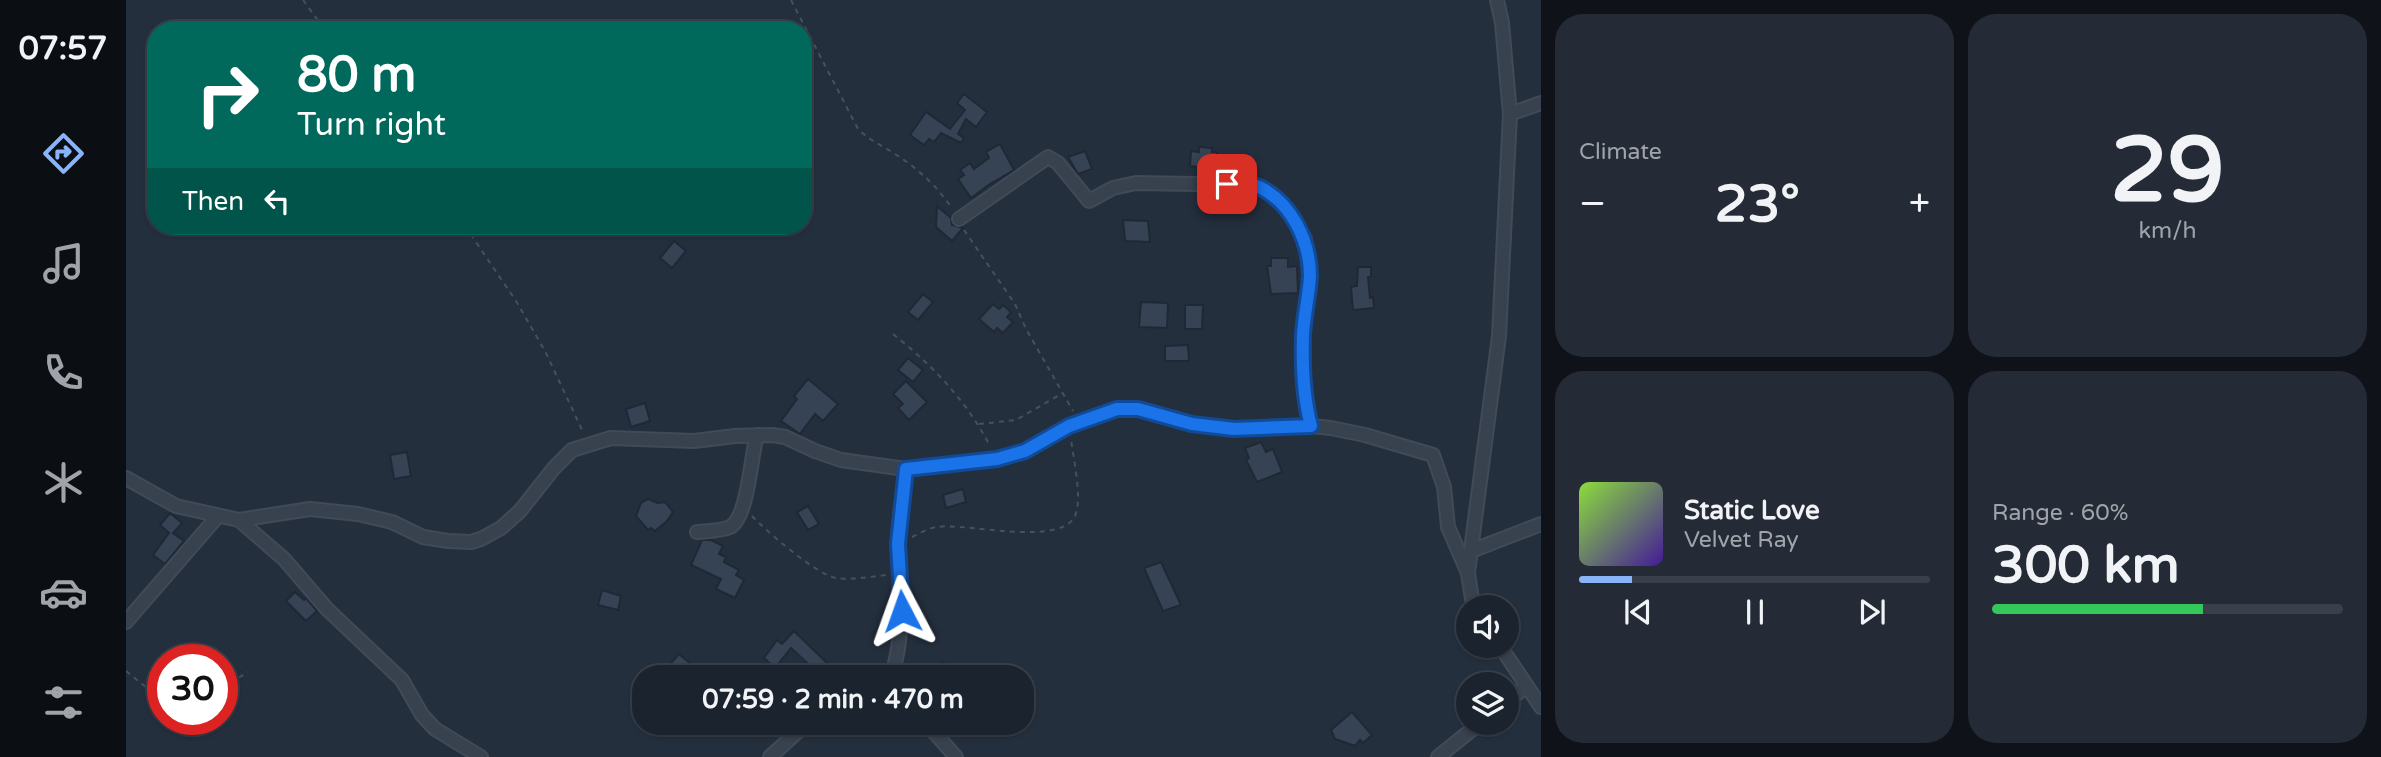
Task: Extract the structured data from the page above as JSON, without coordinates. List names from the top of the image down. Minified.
{"page":{"tabs":"07:57","tile":["Climate",["29","km/h"],["Range · 60%","300 km"]],"turn":["80 m","Turn right"],"then":"Then","heat":["−","23°","+"],"song":["Static Love","Velvet Ray"],"limit":"30","trip":"07:59 · 2 min · 470 m"}}
